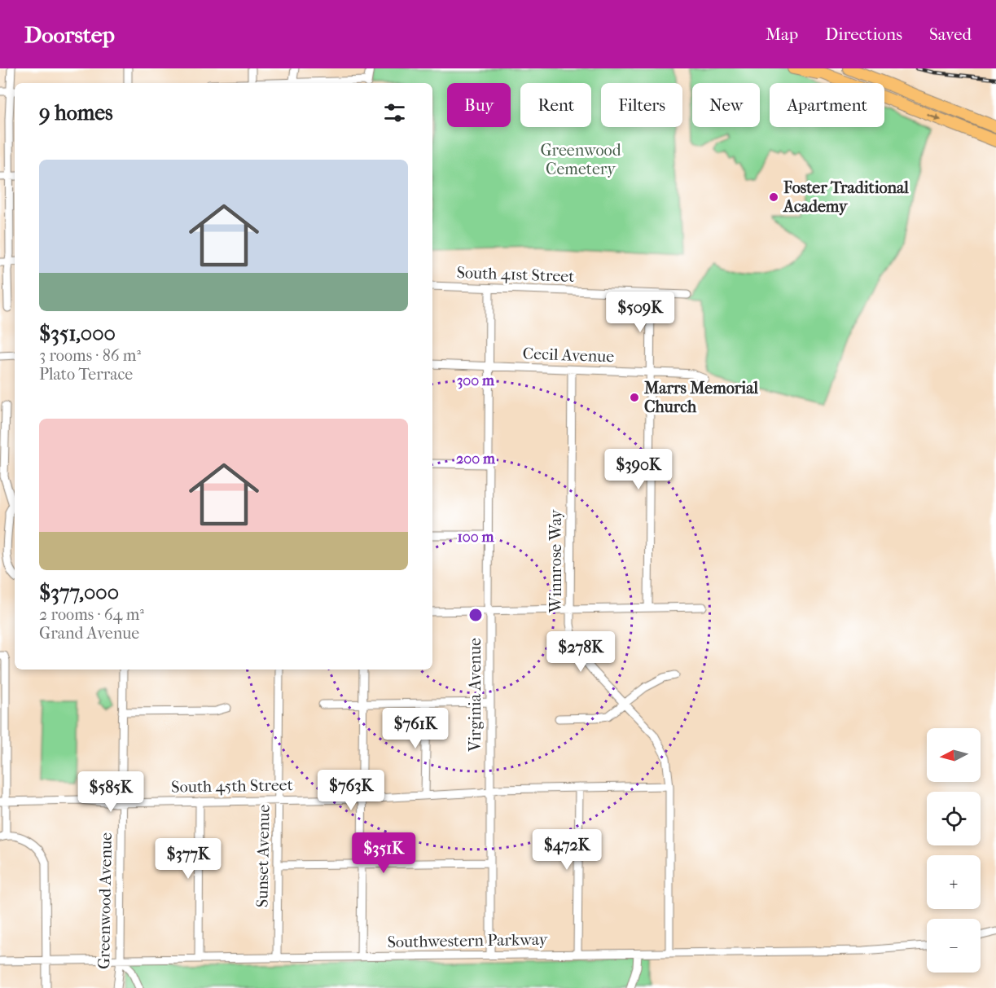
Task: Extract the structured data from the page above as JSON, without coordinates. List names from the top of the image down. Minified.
{"streets":{"street":["South 41st Street","Cecil Avenue","Winnrose Way","Virginia Avenue","South 45th Street","Sunset Avenue","Greenwood Avenue","Southwestern Parkway"]},"crossings":[["South 41st Street","Virginia Avenue"],["Cecil Avenue","Winnrose Way"],["Cecil Avenue","Virginia Avenue"],["Winnrose Way","South 45th Street"],["Winnrose Way","Southwestern Parkway"],["Virginia Avenue","South 45th Street"],["Virginia Avenue","Southwestern Parkway"],["South 45th Street","Sunset Avenue"],["South 45th Street","Greenwood Avenue"],["Sunset Avenue","Southwestern Parkway"],["Greenwood Avenue","Southwestern Parkway"]],"parks":["Greenwood Cemetery"],"places":["Foster Traditional Academy","Marrs Memorial Church"],"north":"left","page":{"header":"Doorstep","nav":["Map","Directions","Saved"],"chip":["Buy","Rent","Filters","New","Apartment"],"heading":"9 homes","list":[{"name":"$351,000","note":"3 rooms · 86 m² · Plato Terrace"},{"name":"$377,000","note":"2 rooms · 64 m² · Grand Avenue"}],"price":["$509K","$390K","$278K","$761K","$763K","$585K","$472K","$351K","$377K"],"map_buttons":["+","−"]},"rings":["300 m","200 m","100 m"]}
